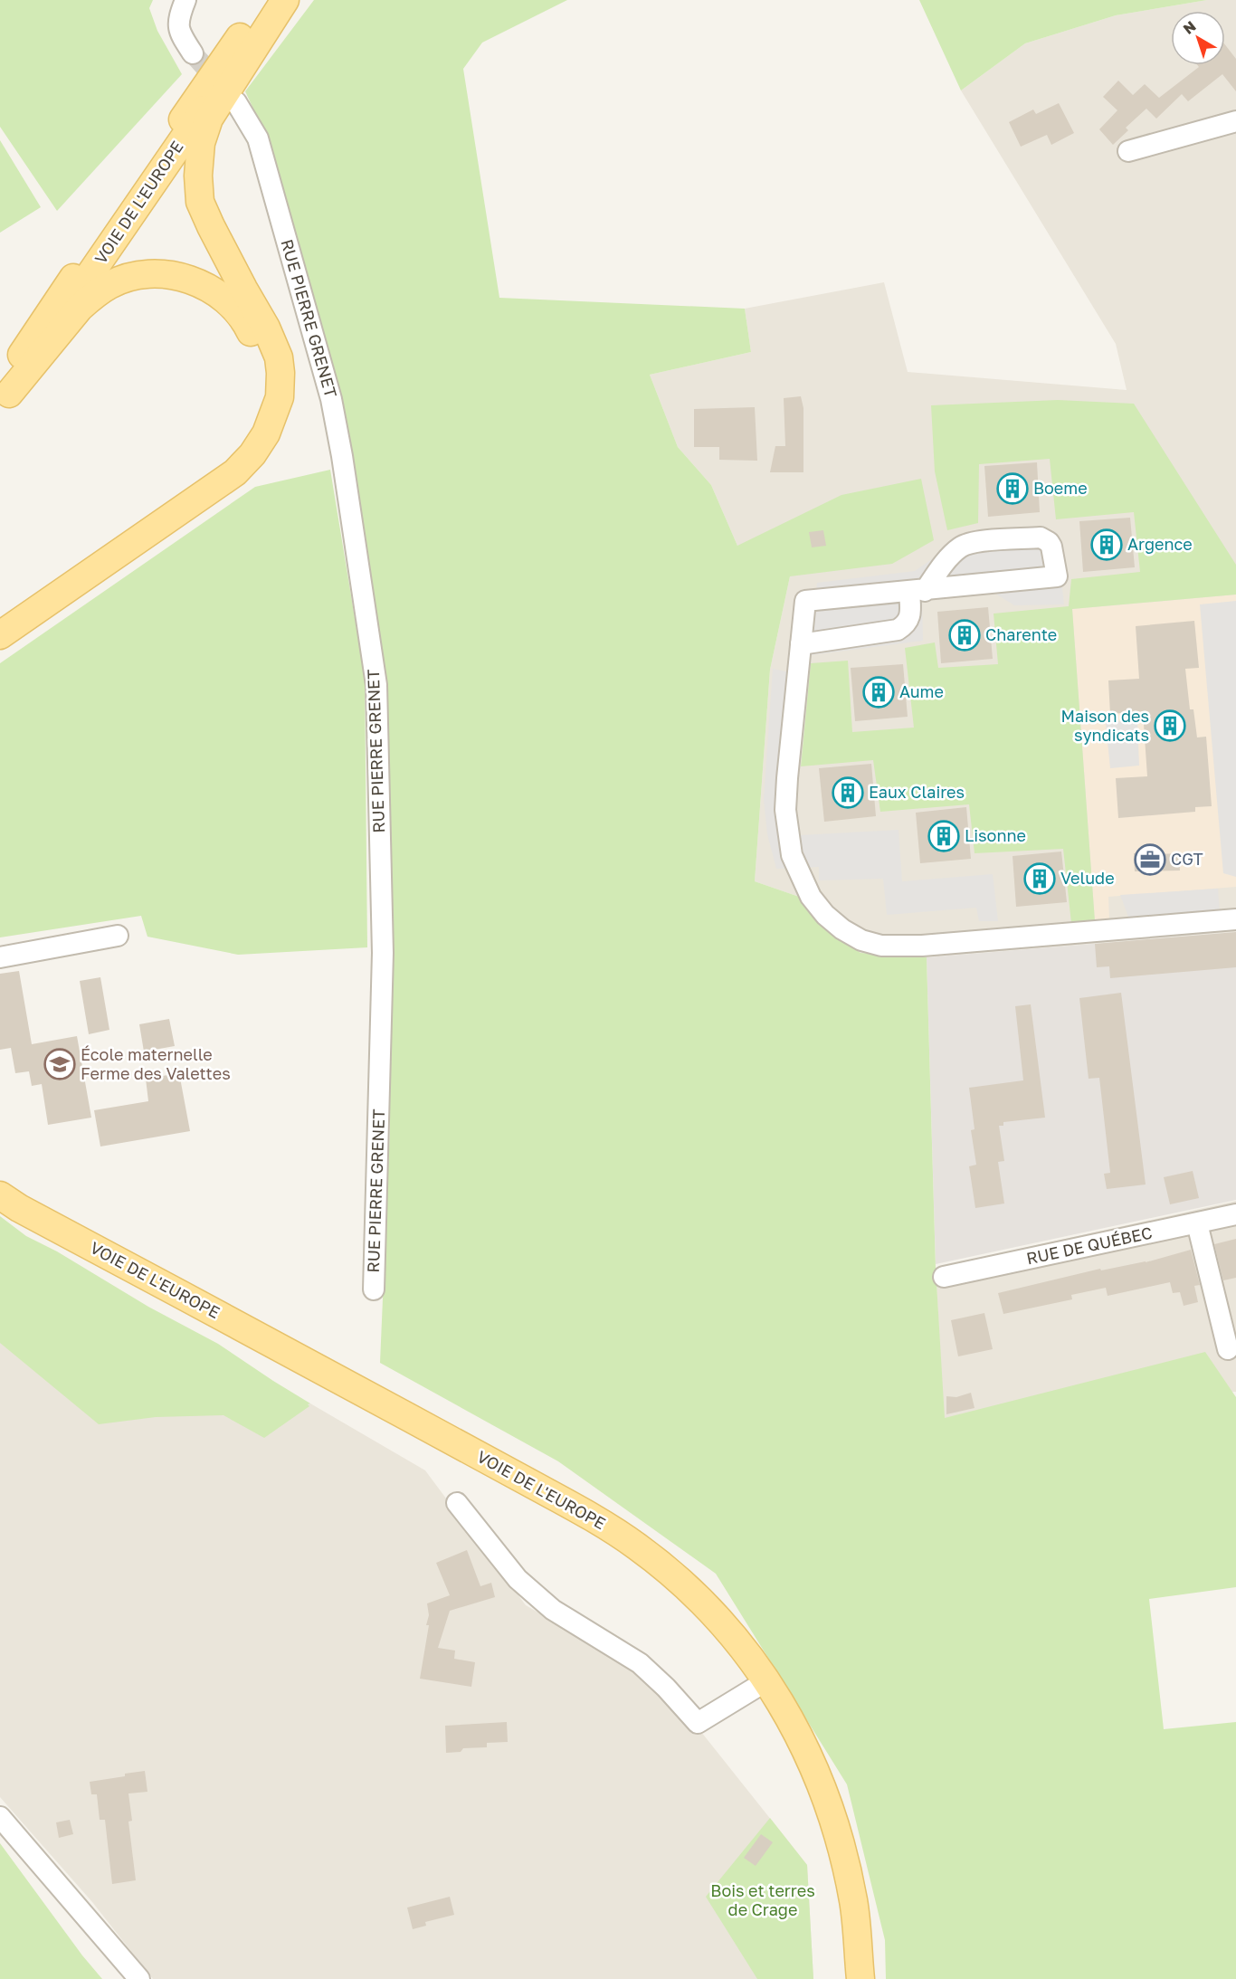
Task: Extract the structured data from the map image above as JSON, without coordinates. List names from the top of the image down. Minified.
{"streets":{"main road":["VOIE DE L'EUROPE"],"street":["RUE PIERRE GRENET","RUE DE QUÉBEC"]},"parks":["Bois et terres de Crage"],"places":{"building":["Boeme","Argence","Charente","Aume","Maison des syndicats","Eaux Claires","Lisonne","Velude"],"office":["CGT"],"school or university":["École maternelle Ferme des Valettes"]},"north":"top left"}
